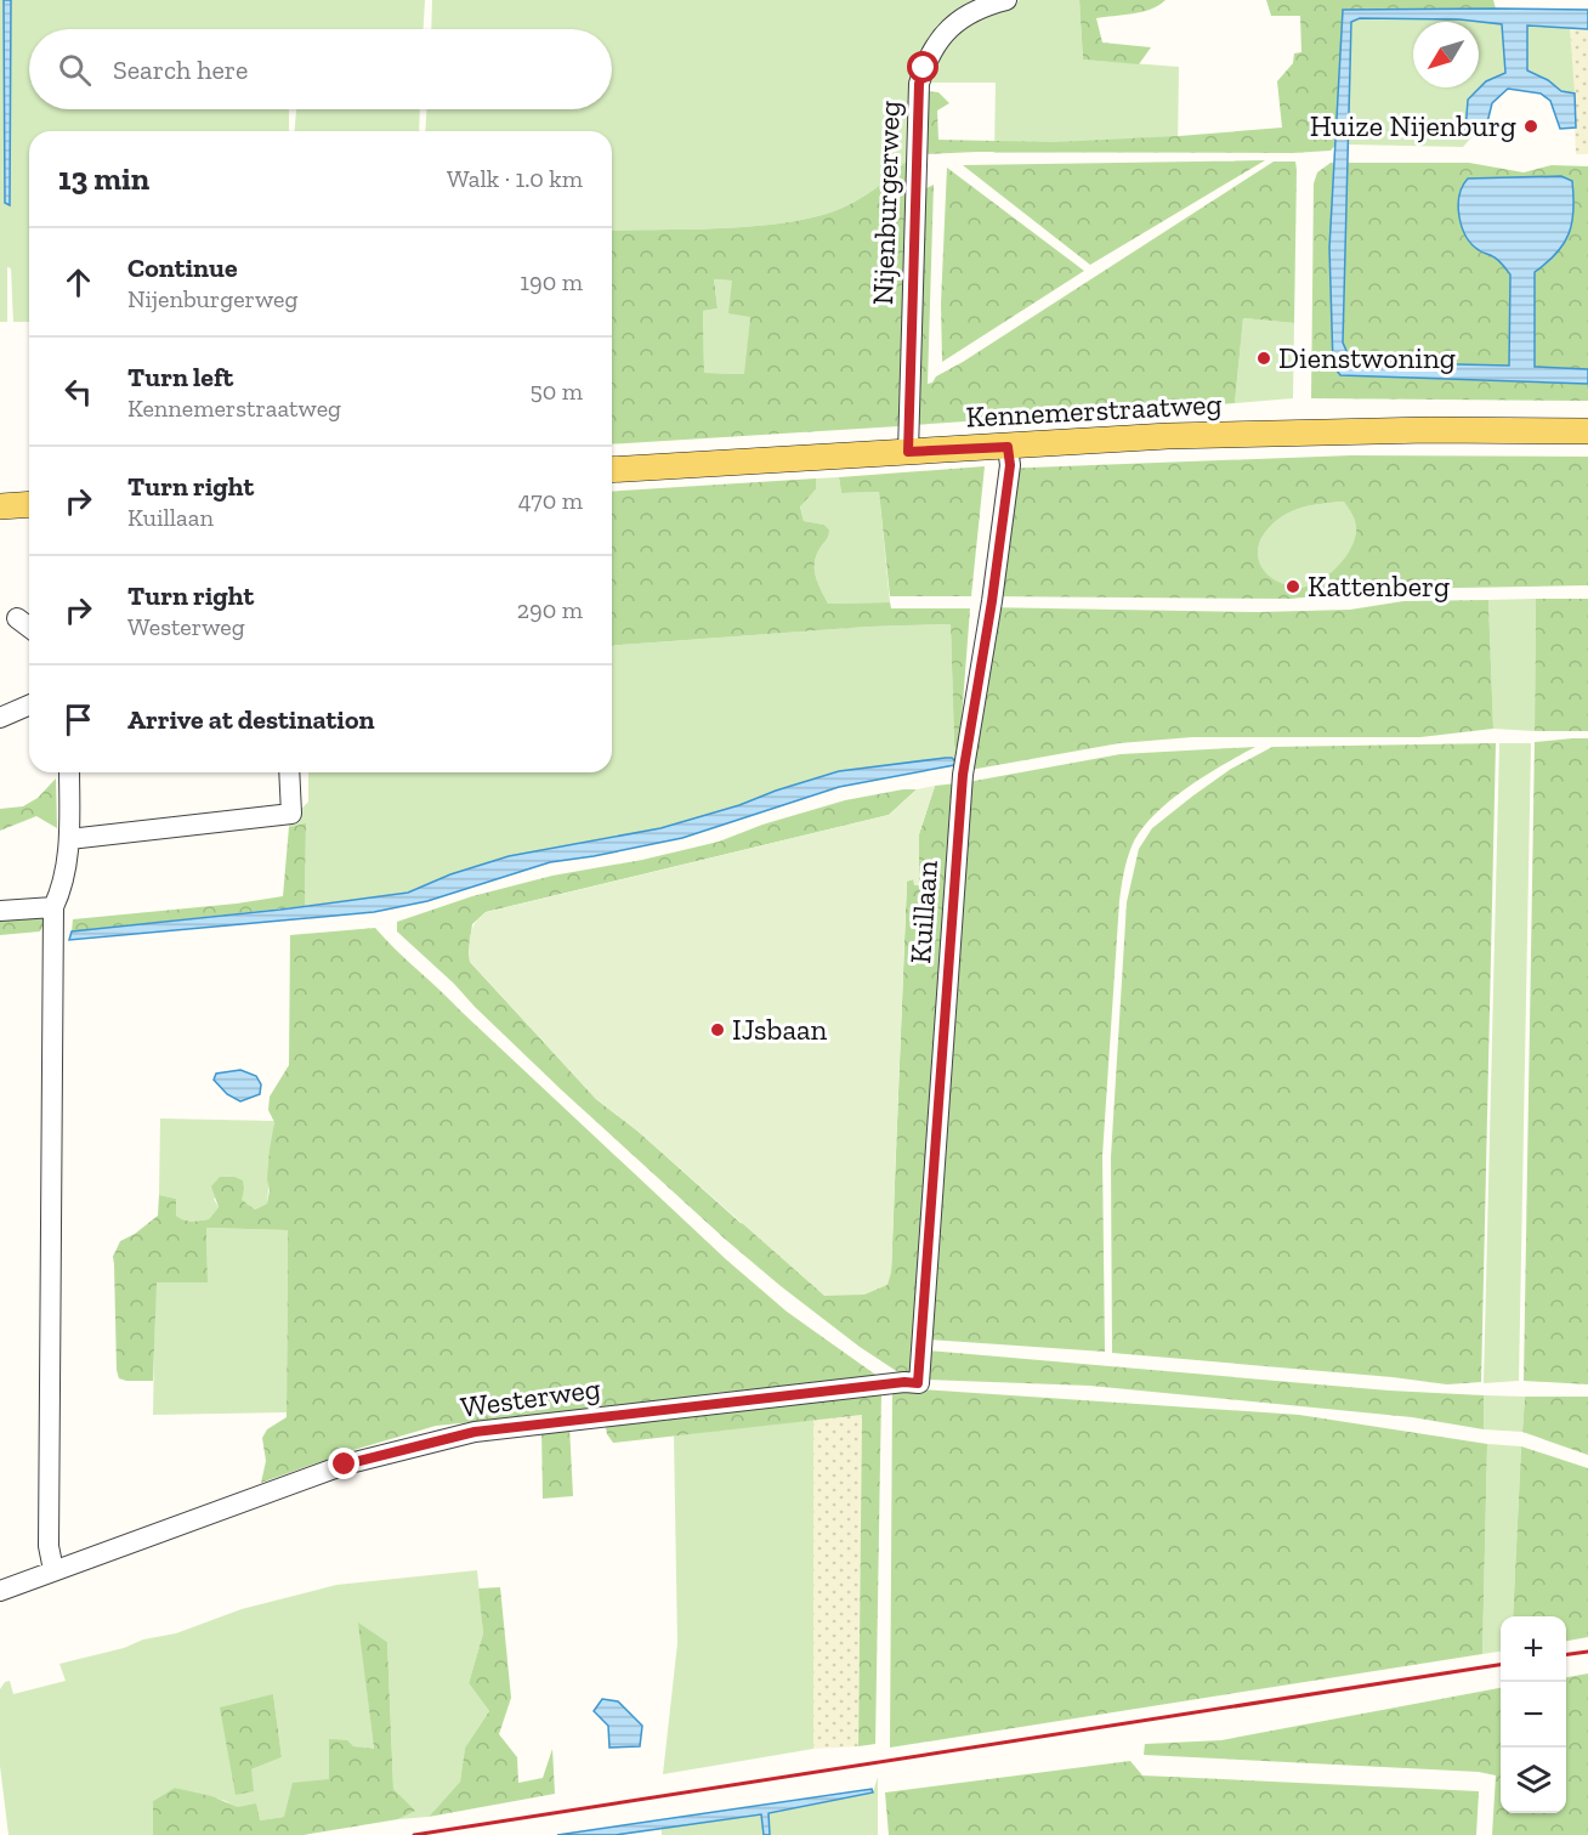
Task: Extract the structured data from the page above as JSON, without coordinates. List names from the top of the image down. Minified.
{"streets":{"main road":["Kennemerstraatweg"],"street":["Nijenburgerweg","Kuillaan","Westerweg"]},"crossings":[["Nijenburgerweg","Kennemerstraatweg"],["Kennemerstraatweg","Kuillaan"],["Kuillaan","Westerweg"]],"places":["Huize Nijenburg","Dienstwoning","Kattenberg","IJsbaan"],"north":"bottom left","page":{"search":"Search here","heading":["13 min","Walk · 1.0 km"],"list":[["Continue","Nijenburgerweg","190 m"],["Turn left","Kennemerstraatweg","50 m"],["Turn right","Kuillaan","470 m"],["Turn right","Westerweg","290 m"],"Arrive at destination"],"map_buttons":["+","−"]}}
